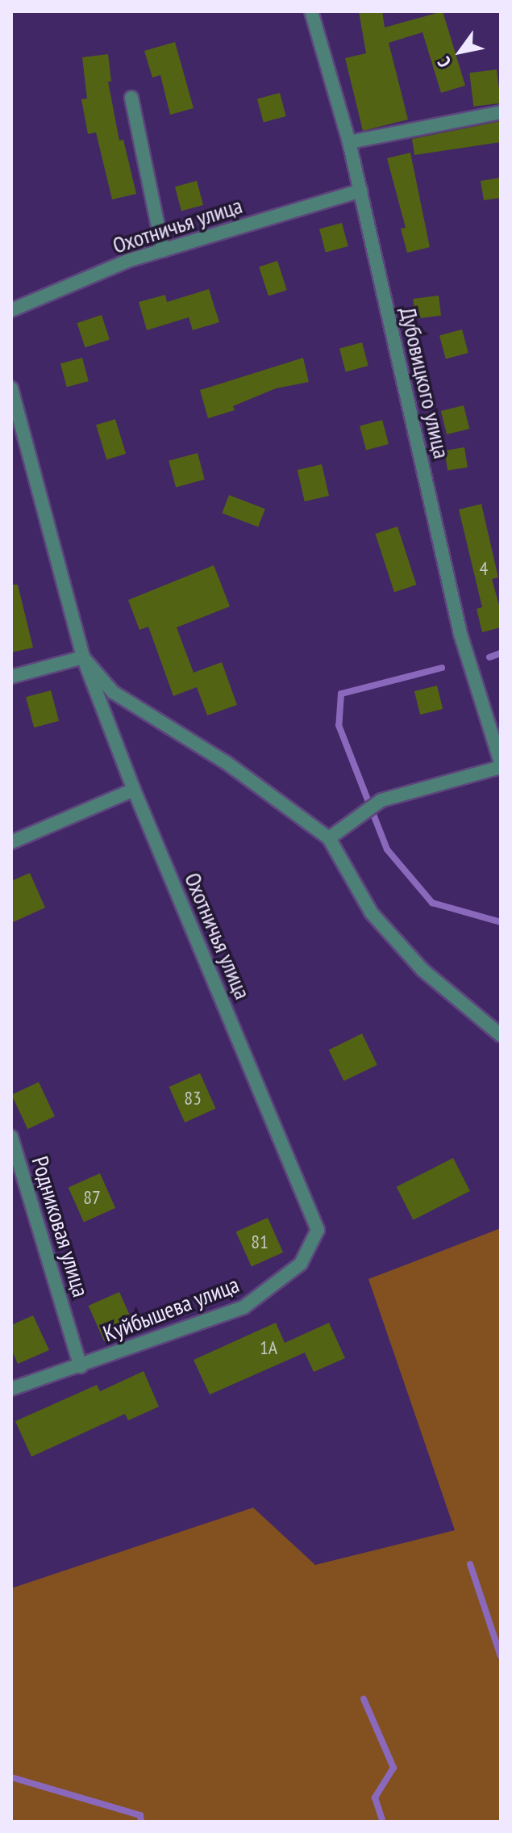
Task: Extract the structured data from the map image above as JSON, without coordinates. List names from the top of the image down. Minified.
{"streets":{"street":["Охотничья улица","Дубовицкого улица","Родниковая улица","Куйбышева улица"]},"crossings":[["Охотничья улица","Дубовицкого улица"],["Охотничья улица","Куйбышева улица"],["Родниковая улица","Куйбышева улица"]],"house_numbers":["4","83","87","81","1А"],"north":"bottom left"}
